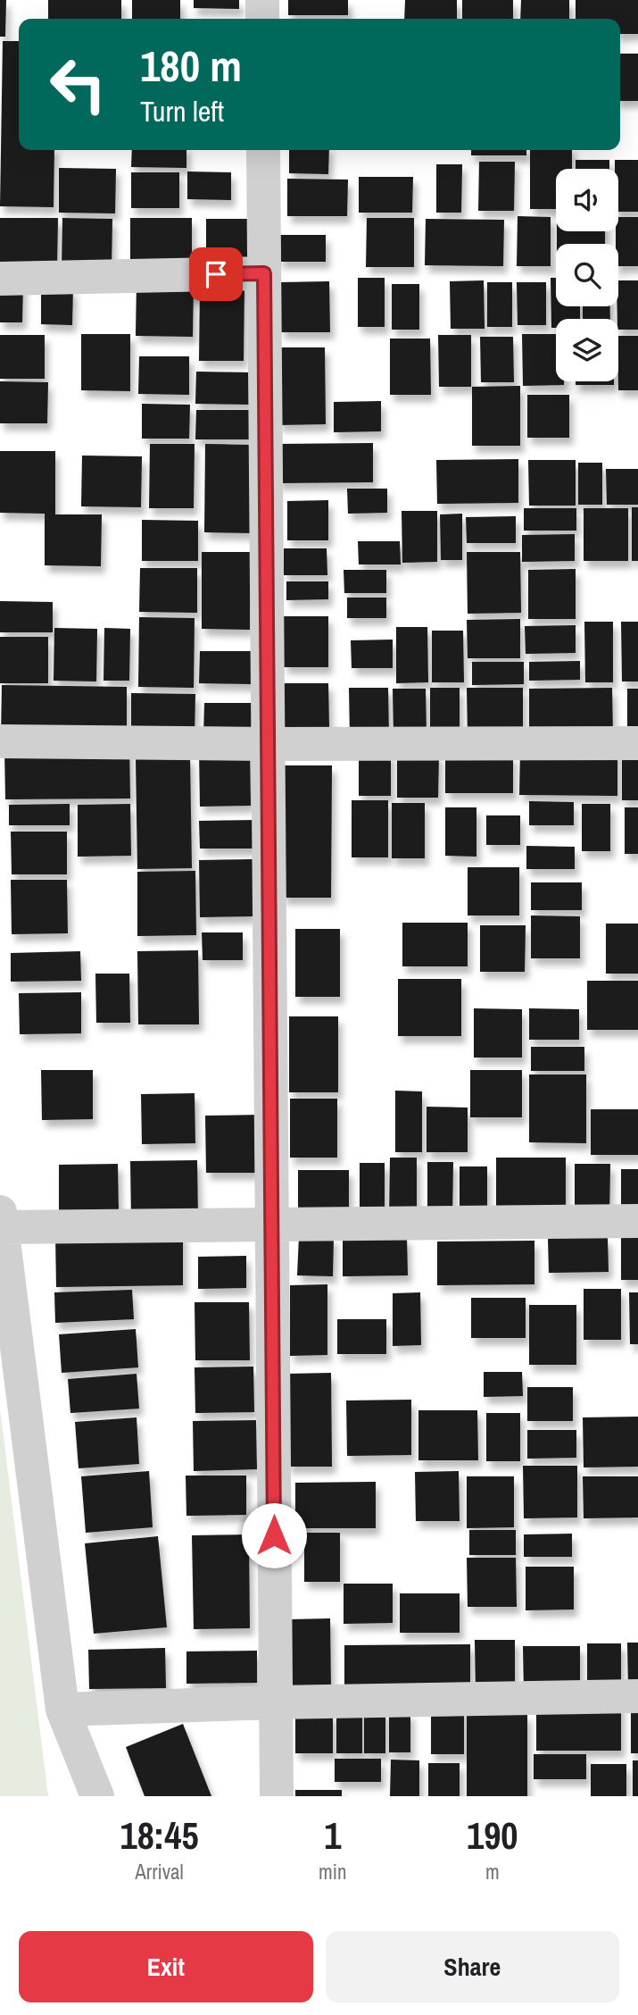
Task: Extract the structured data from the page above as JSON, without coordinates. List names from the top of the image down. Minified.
{"page":{"turn":["180 m","Turn left"],"eta":["18:45","Arrival","1","min","190","m"],"buttons":["Exit","Share"]}}
